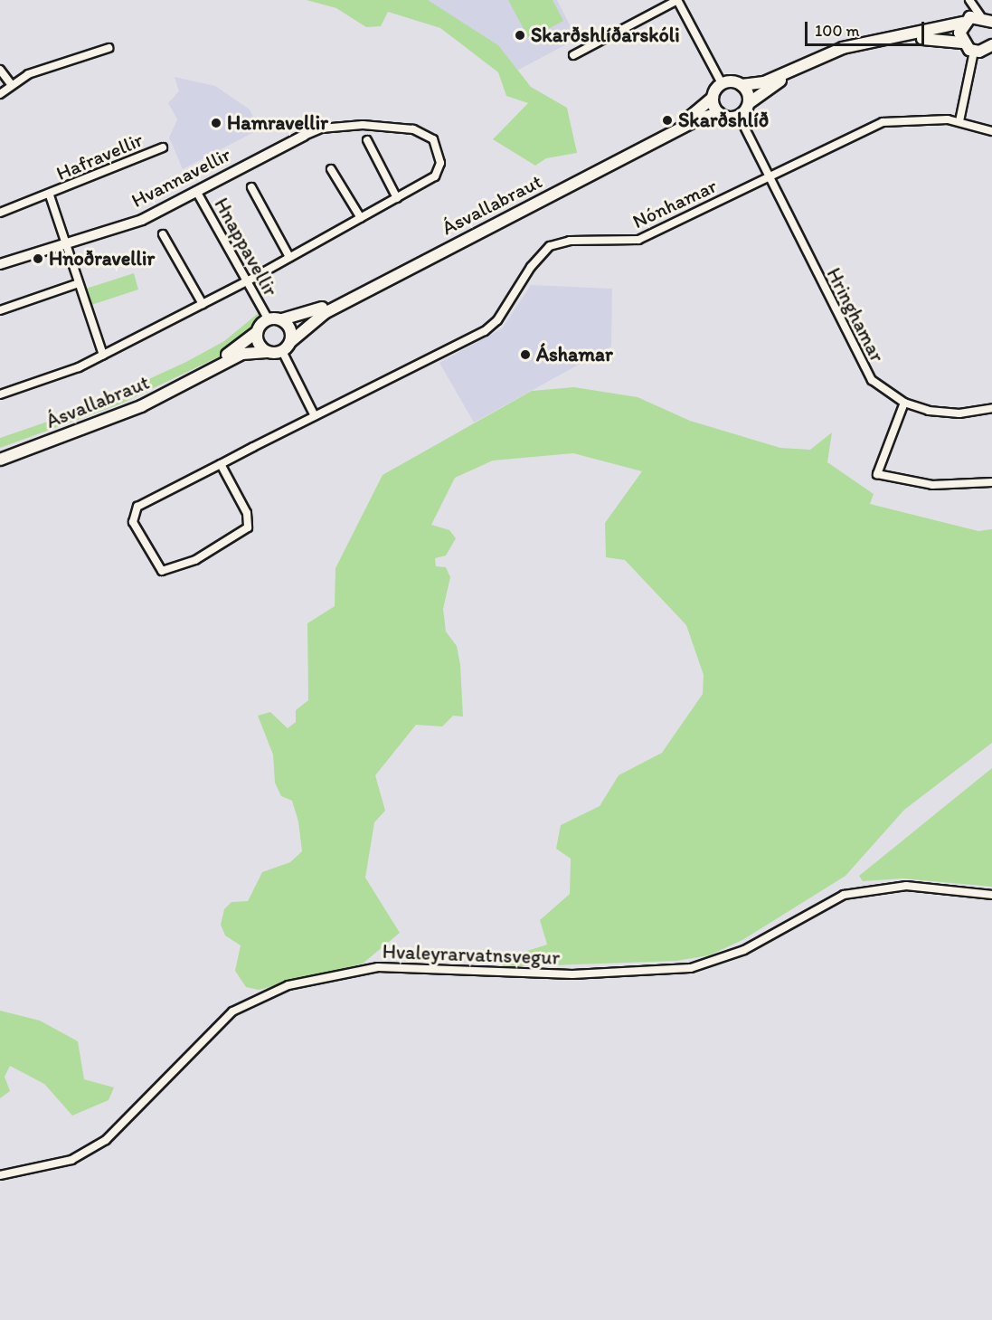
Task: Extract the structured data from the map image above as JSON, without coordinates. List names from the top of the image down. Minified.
{"streets":{"main road":["Ásvallabraut"],"street":["Hafravellir","Hvannavellir","Nónhamar","Hnappavellir","Hringhamar","Hvaleyrarvatnsvegur"]},"crossings":[["Hafravellir","Hvannavellir"],["Hvannavellir","Hnappavellir"],["Nónhamar","Hringhamar"],["Ásvallabraut","Hnappavellir"],["Ásvallabraut","Hringhamar"]],"places":["Skarðshlíðarskóli","Skarðshlíð","Hamravellir","Hnoðravellir","Áshamar"],"scale_bar":"100 m"}
